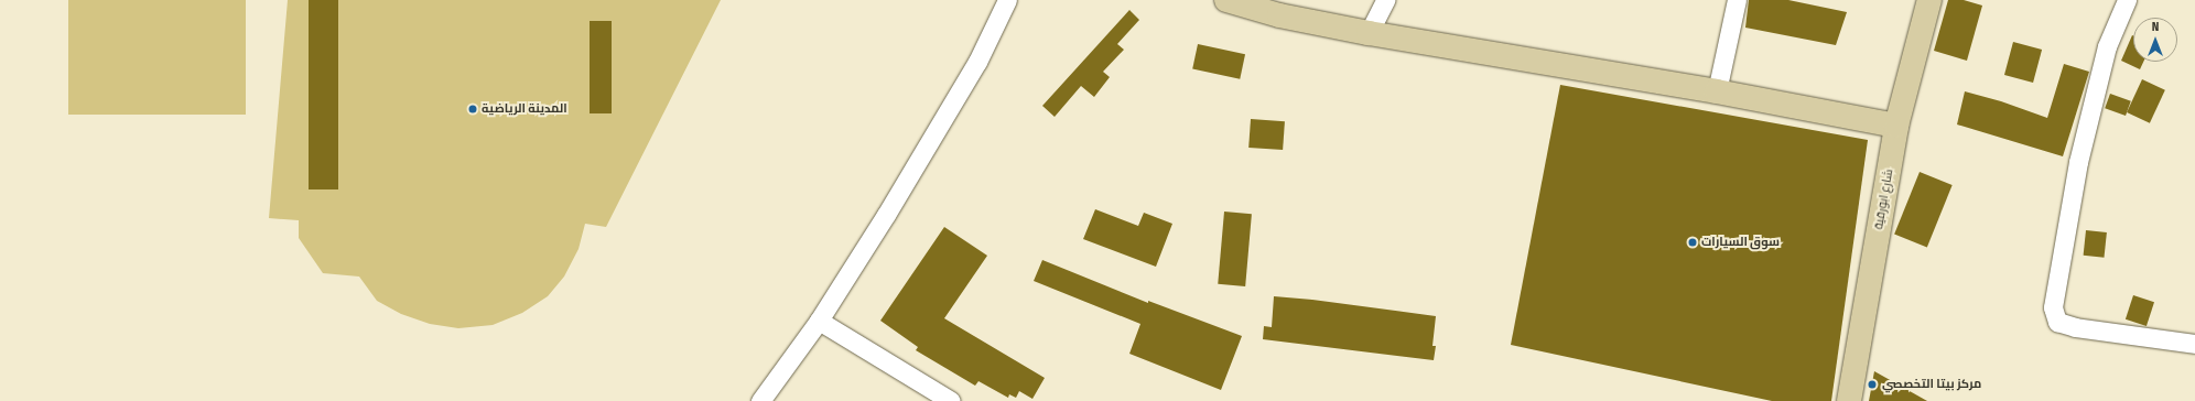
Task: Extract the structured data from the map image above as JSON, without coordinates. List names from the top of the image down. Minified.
{"streets":{"main road":["شارع ابورقية"]},"places":["المدينة الرياضية","سوق السيارات","مركز بيتا التخصصي"],"north":"top"}
